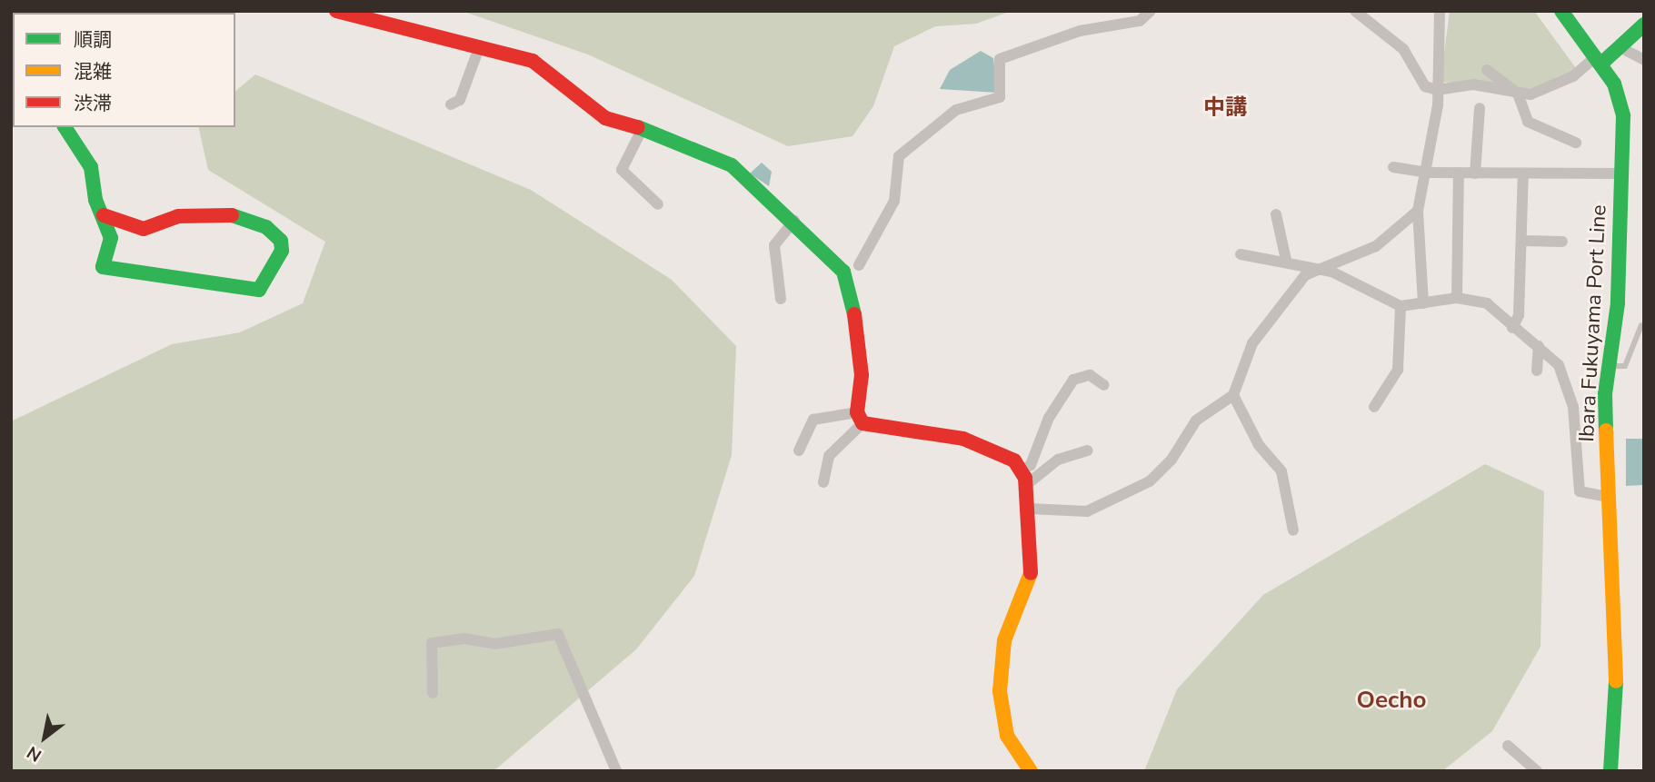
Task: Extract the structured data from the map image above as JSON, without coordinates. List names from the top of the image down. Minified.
{"streets":{"street":["Ibara Fukuyama Port Line"]},"districts":["中講","Oecho"],"legend":["順調","混雑","渋滞"],"north":"bottom left"}
